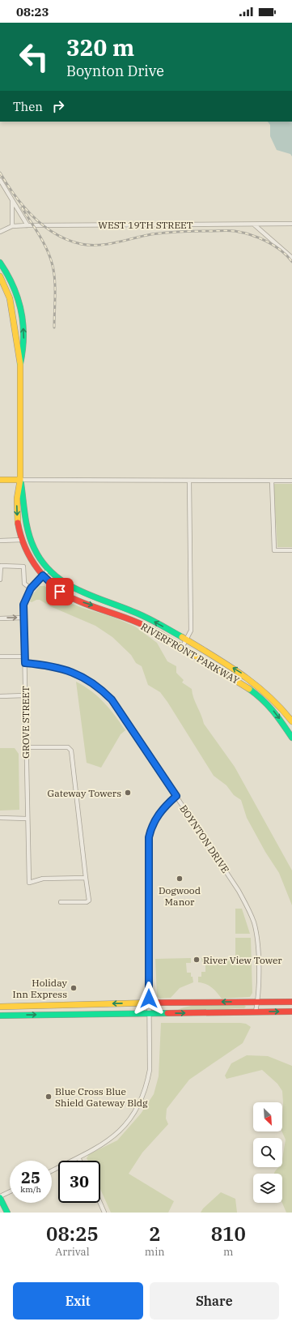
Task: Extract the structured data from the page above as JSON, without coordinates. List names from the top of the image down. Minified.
{"streets":{"main road":["RIVERFRONT PARKWAY"],"street":["WEST 19TH STREET","GROVE STREET","BOYNTON DRIVE"]},"crossings":[["RIVERFRONT PARKWAY","GROVE STREET"],["GROVE STREET","BOYNTON DRIVE"]],"places":["Gateway Towers","Dogwood Manor","River View Tower","Holiday Inn Express","Blue Cross Blue Shield Gateway Bldg"],"north":"bottom right","page":{"status":"08:23","turn":["320 m","Boynton Drive"],"then":"Then","speed":"25 km/h","limit":"30","eta":["08:25","Arrival","2","min","810","m"],"buttons":["Exit","Share"]}}
